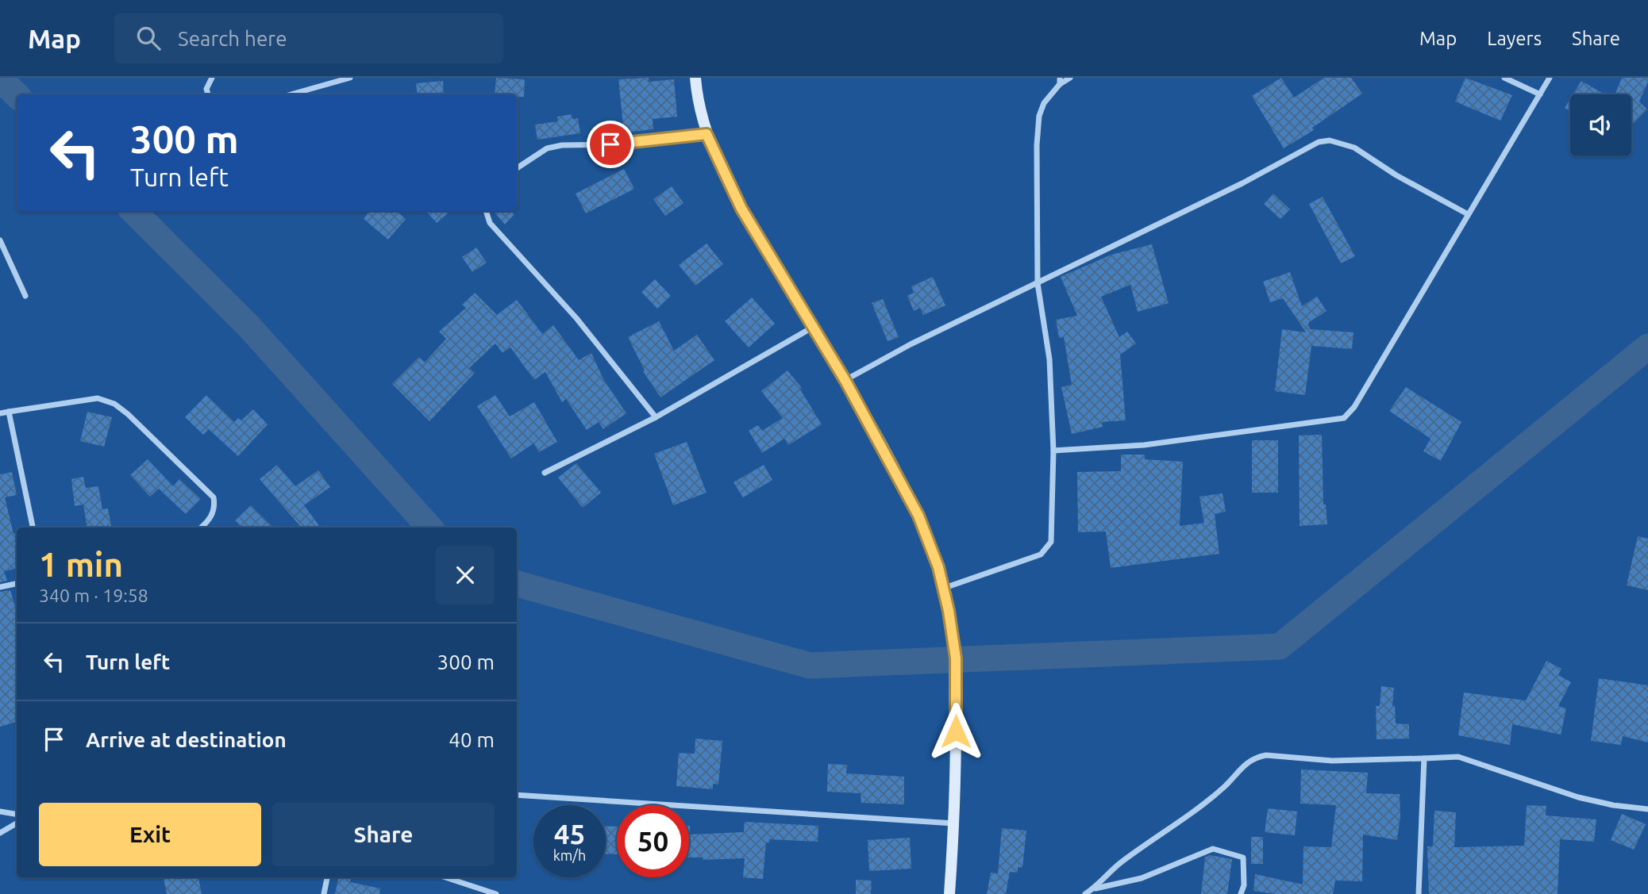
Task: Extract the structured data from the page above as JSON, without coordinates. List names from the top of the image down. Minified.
{"page":{"header":"Map","search":"Search here","nav":["Map","Layers","Share"],"turn":["300 m","Turn left"],"heading":["1 min","340 m · 19:58"],"list":[{"name":"Turn left","value":"300 m"},{"name":"Arrive at destination","value":"40 m"}],"buttons":["Exit","Share"],"speed":"45 km/h","limit":"50"}}
